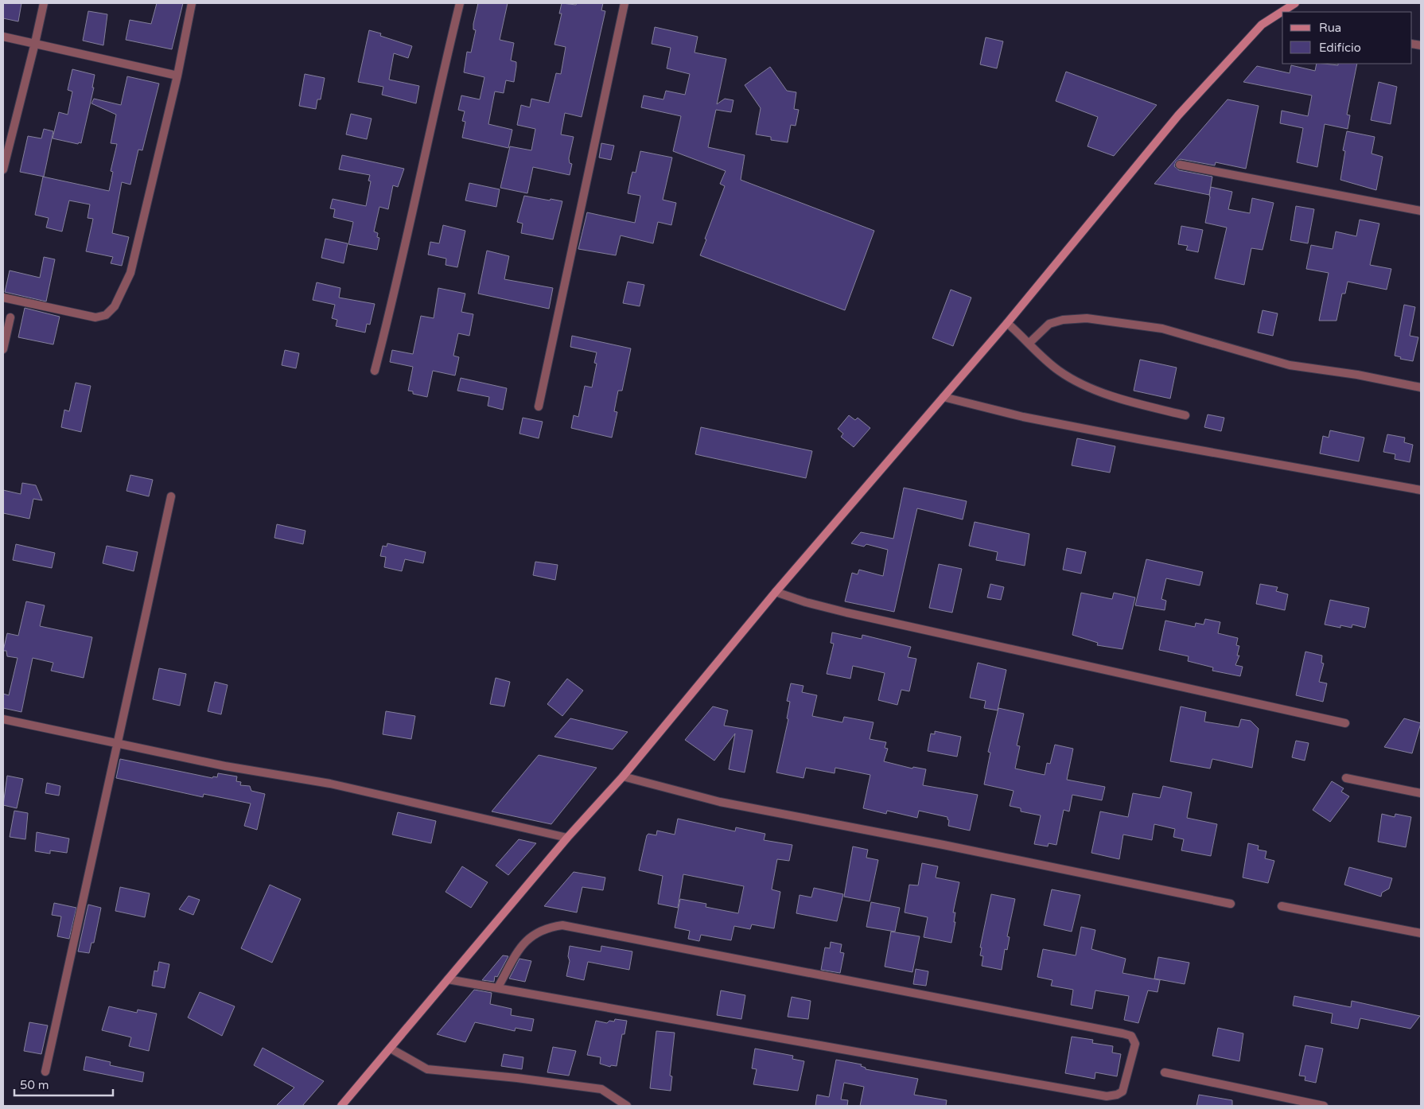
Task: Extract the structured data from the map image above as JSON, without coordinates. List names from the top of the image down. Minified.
{"legend":["Rua","Edifício"],"scale_bar":"50 m"}
